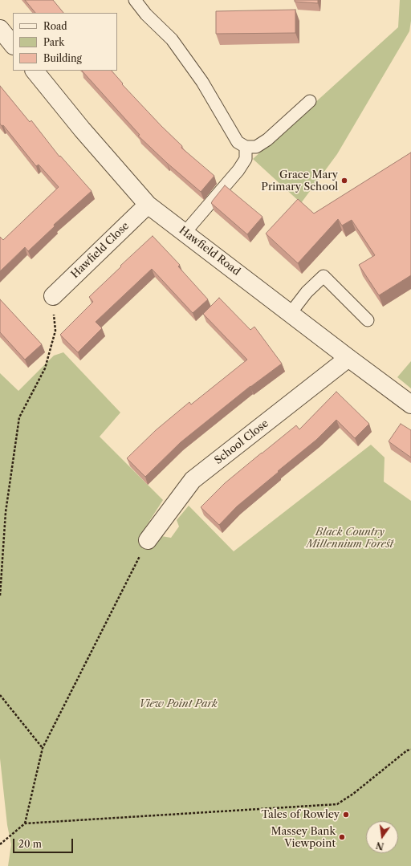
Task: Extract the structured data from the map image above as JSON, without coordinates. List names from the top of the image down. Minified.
{"streets":{"street":["Hawfield Close","Hawfield Road","School Close"]},"crossings":[["Hawfield Close","Hawfield Road"],["Hawfield Road","School Close"]],"parks":["Black Country Millennium Forest","View Point Park"],"places":["Grace Mary Primary School","Tales of Rowley","Massey Bank Viewpoint"],"legend":["Road","Park","Building"],"scale_bar":"20 m","north":"bottom"}
